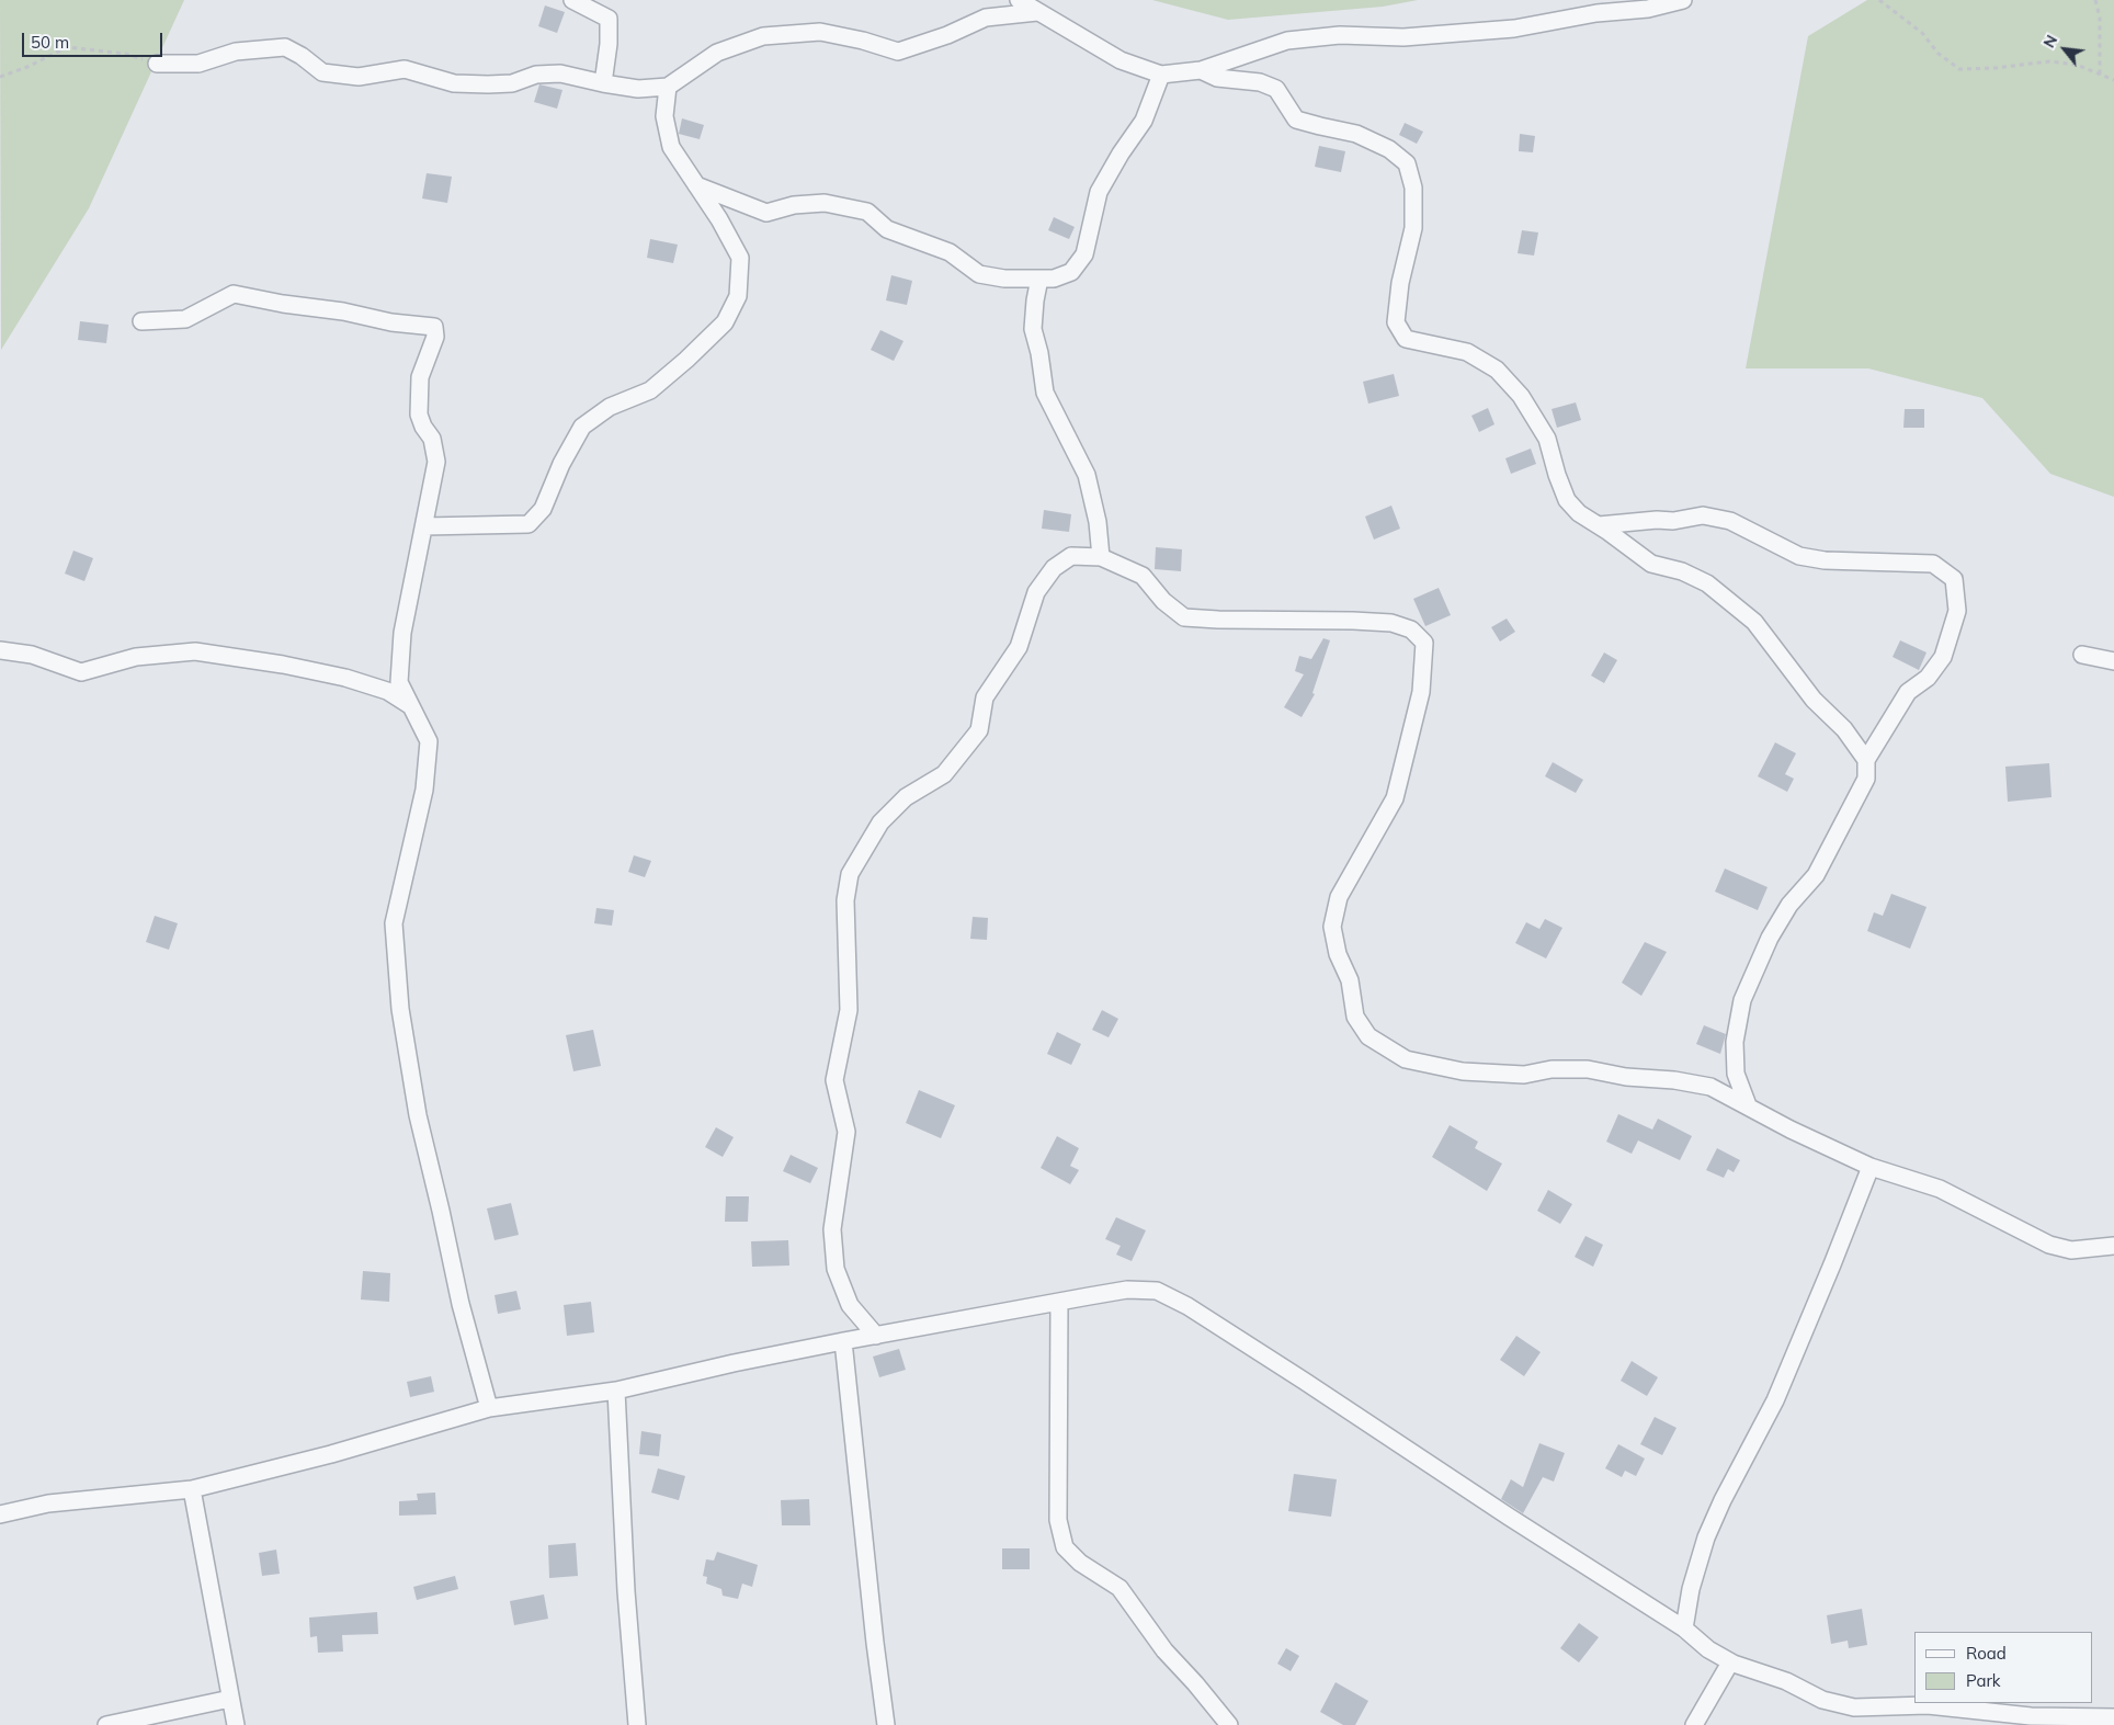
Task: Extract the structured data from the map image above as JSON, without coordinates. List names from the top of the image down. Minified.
{"legend":["Road","Park"],"scale_bar":"50 m","north":"top left"}
